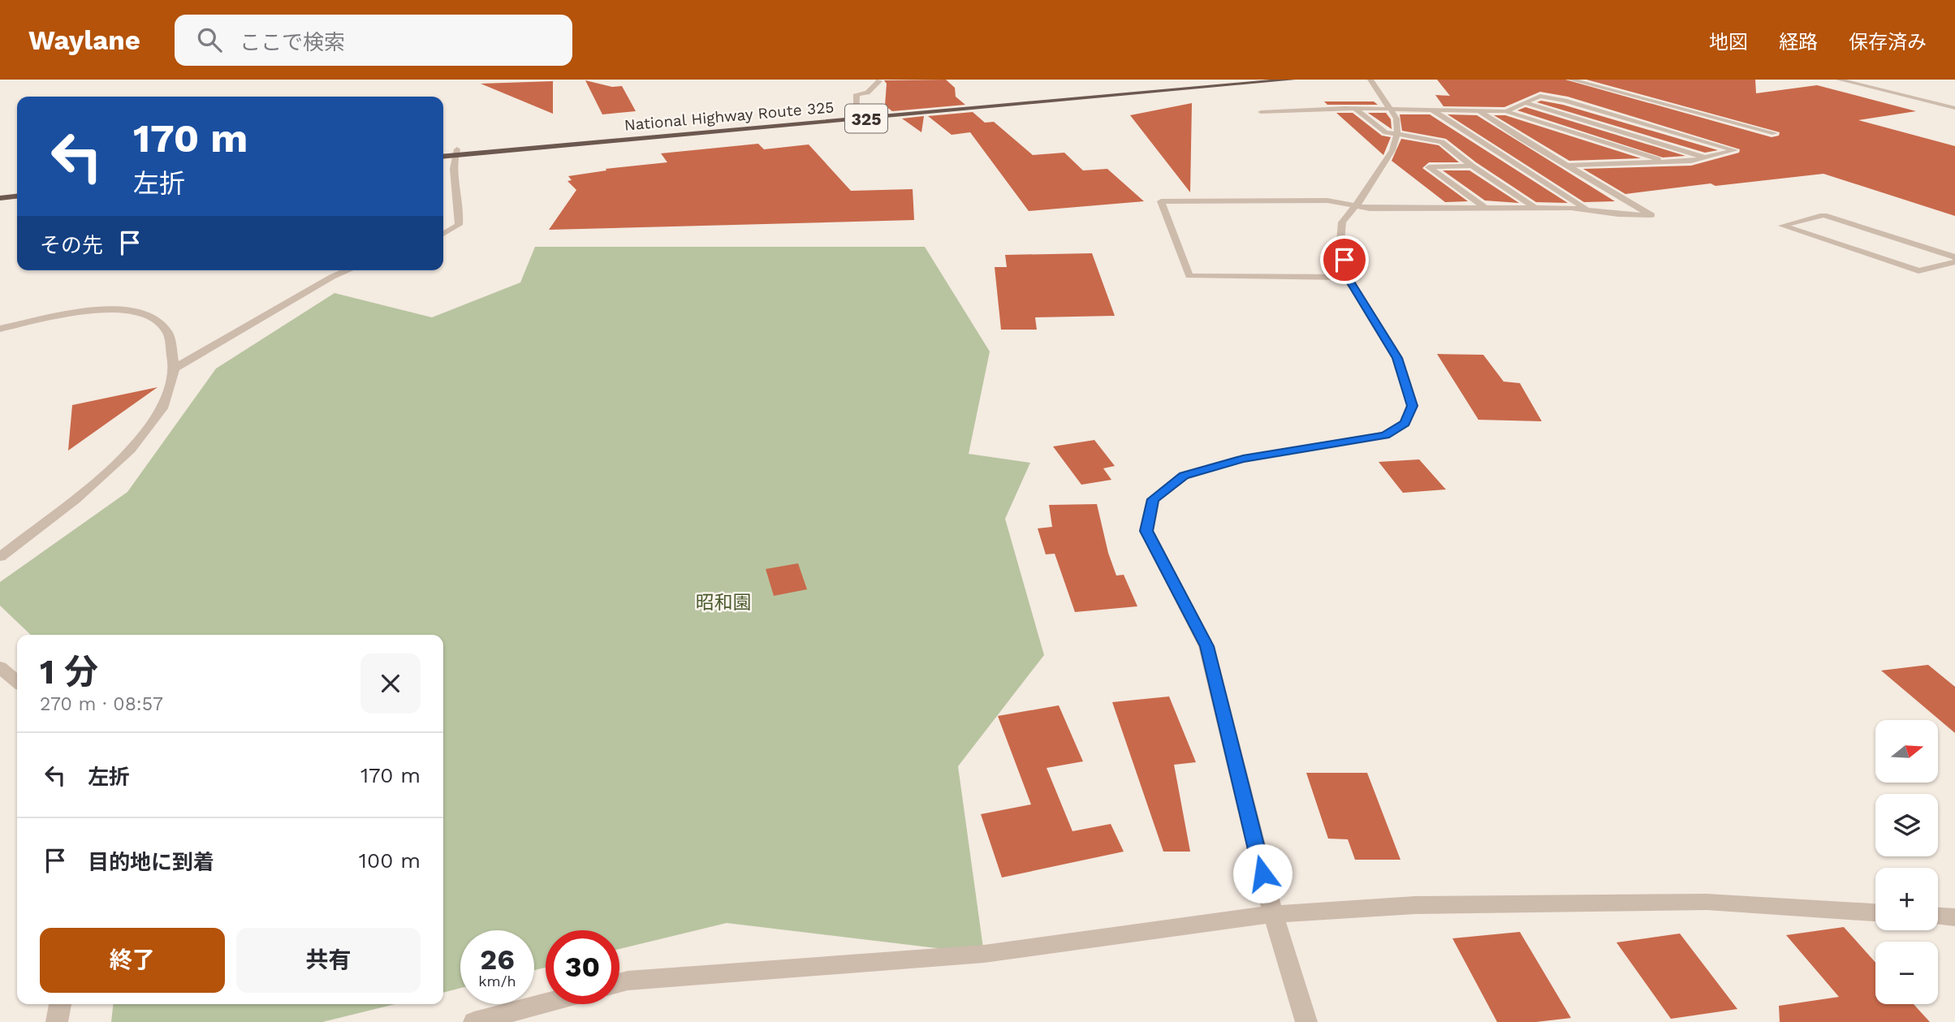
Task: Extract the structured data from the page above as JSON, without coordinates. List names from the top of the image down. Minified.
{"streets":{"highway":["National Highway Route 325","325"]},"parks":["昭和園"],"north":"right","page":{"header":"Waylane","search":"ここで検索","nav":["地図","経路","保存済み"],"turn":["170 m","左折"],"then":"その先","heading":["1 分","270 m · 08:57"],"map_buttons":["+","−"],"list":[{"name":"左折","value":"170 m"},{"name":"目的地に到着","value":"100 m"}],"buttons":["終了","共有"],"speed":"26 km/h","limit":"30"}}
